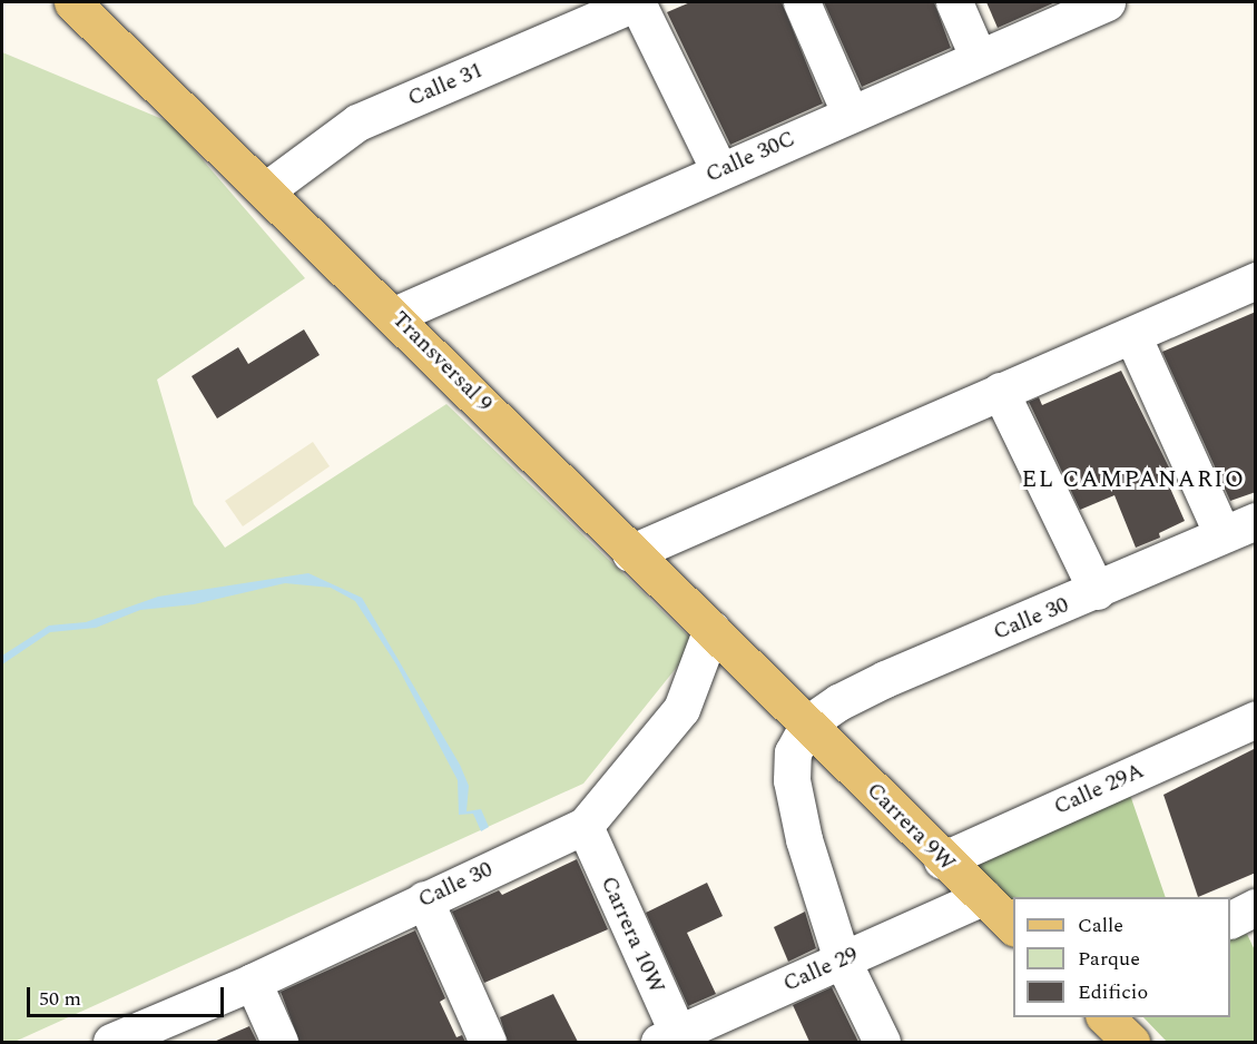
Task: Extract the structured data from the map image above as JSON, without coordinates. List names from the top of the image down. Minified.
{"streets":{"main road":["Transversal 9","Carrera 9W"],"street":["Calle 31","Calle 30C","Calle 30","Calle 29A","Carrera 10W","Calle 29"]},"crossings":[["Calle 31","Transversal 9"],["Calle 30C","Transversal 9"],["Transversal 9","Calle 30"],["Transversal 9","Carrera 9W"],["Calle 30","Carrera 9W"],["Calle 30","Carrera 10W"],["Calle 29A","Carrera 9W"],["Carrera 9W","Calle 29"],["Carrera 10W","Calle 29"]],"districts":["EL CAMPANARIO"],"legend":["Calle","Parque","Edificio"],"scale_bar":"50 m"}
